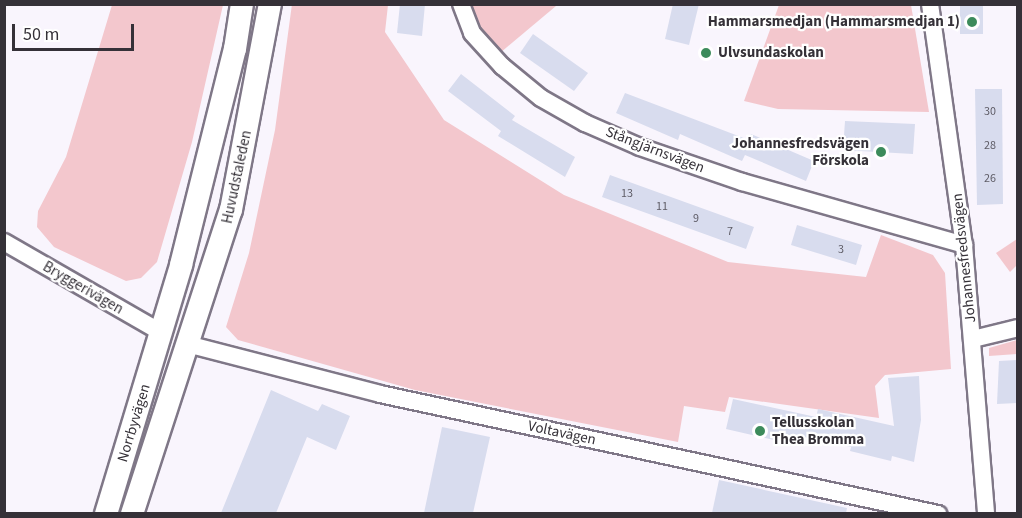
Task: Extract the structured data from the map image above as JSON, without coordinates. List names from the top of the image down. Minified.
{"streets":{"main road":["Huvudstaleden","Norrbyvägen"],"street":["Stångjärnsvägen","Johannesfredsvägen","Bryggerivägen","Voltavägen"]},"crossings":[["Stångjärnsvägen","Johannesfredsvägen"],["Huvudstaleden","Bryggerivägen"],["Huvudstaleden","Norrbyvägen"],["Huvudstaleden","Voltavägen"],["Bryggerivägen","Norrbyvägen"],["Norrbyvägen","Voltavägen"]],"places":["Hammarsmedjan (Hammarsmedjan 1)","Ulvsundaskolan","Johannesfredsvägen Förskola","Tellusskolan Thea Bromma"],"house_numbers":["30","28","26","13","11","9","7","3"],"scale_bar":"50 m"}
